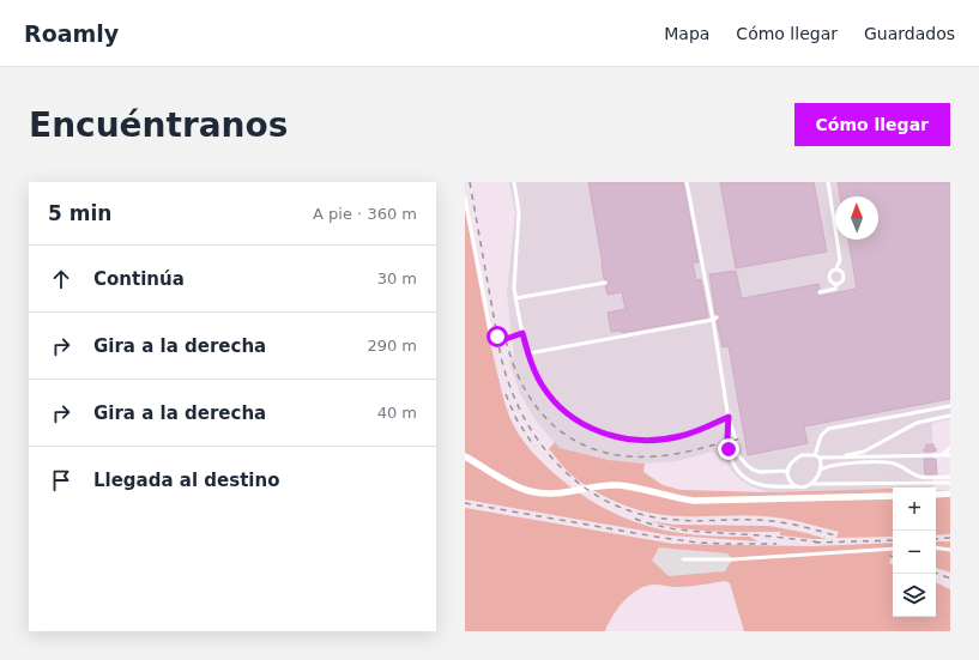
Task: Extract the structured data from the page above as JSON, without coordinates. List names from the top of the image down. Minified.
{"north":"top","page":{"header":"Roamly","nav":["Mapa","Cómo llegar","Guardados"],"buttons":"Cómo llegar","title":"Encuéntranos","heading":["5 min","A pie · 360 m"],"list":[["Continúa","30 m"],["Gira a la derecha","290 m"],["Gira a la derecha","40 m"],"Llegada al destino"],"map_buttons":["+","−"]}}
